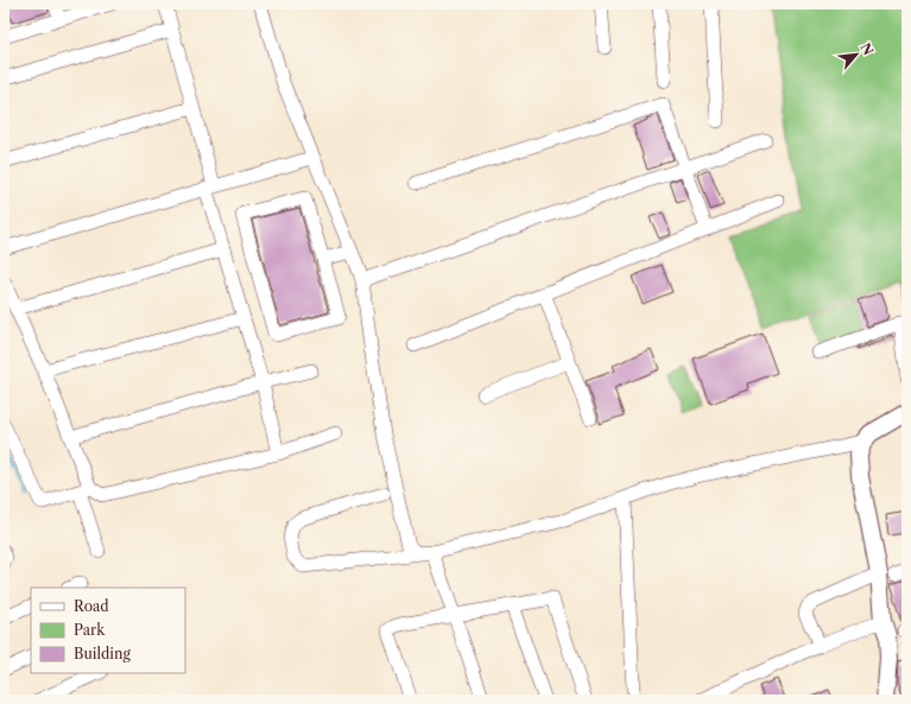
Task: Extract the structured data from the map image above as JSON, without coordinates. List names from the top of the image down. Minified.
{"legend":["Road","Park","Building"],"north":"top right"}
